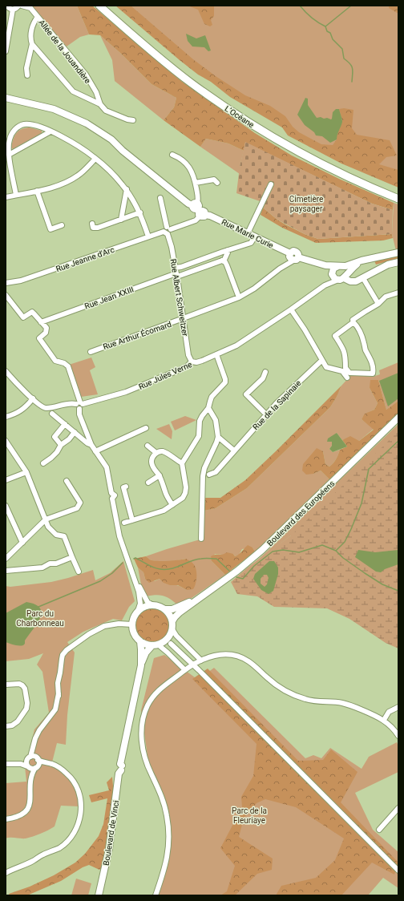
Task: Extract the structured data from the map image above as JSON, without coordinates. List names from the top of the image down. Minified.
{"streets":{"highway":["L’Océane"],"main road":["Rue Marie Curie","Boulevard des Européens","Boulevard de Vinci"],"street":["Allée de la Jouandière","Rue Jeanne d'Arc","Rue Jean XXIII","Rue Albert Schweitzer","Rue Arthur Écomard","Rue Jules Verne","Rue de la Sapinaie"]},"crossings":[["Rue Marie Curie","Rue Arthur Écomard"],["Rue Jeanne d'Arc","Rue Albert Schweitzer"],["Rue Jean XXIII","Rue Albert Schweitzer"],["Rue Albert Schweitzer","Rue Arthur Écomard"],["Rue Albert Schweitzer","Rue Jules Verne"]],"parks":["Cimetière paysager","Parc du Charbonneau","Parc de la Fleuriaye"]}
